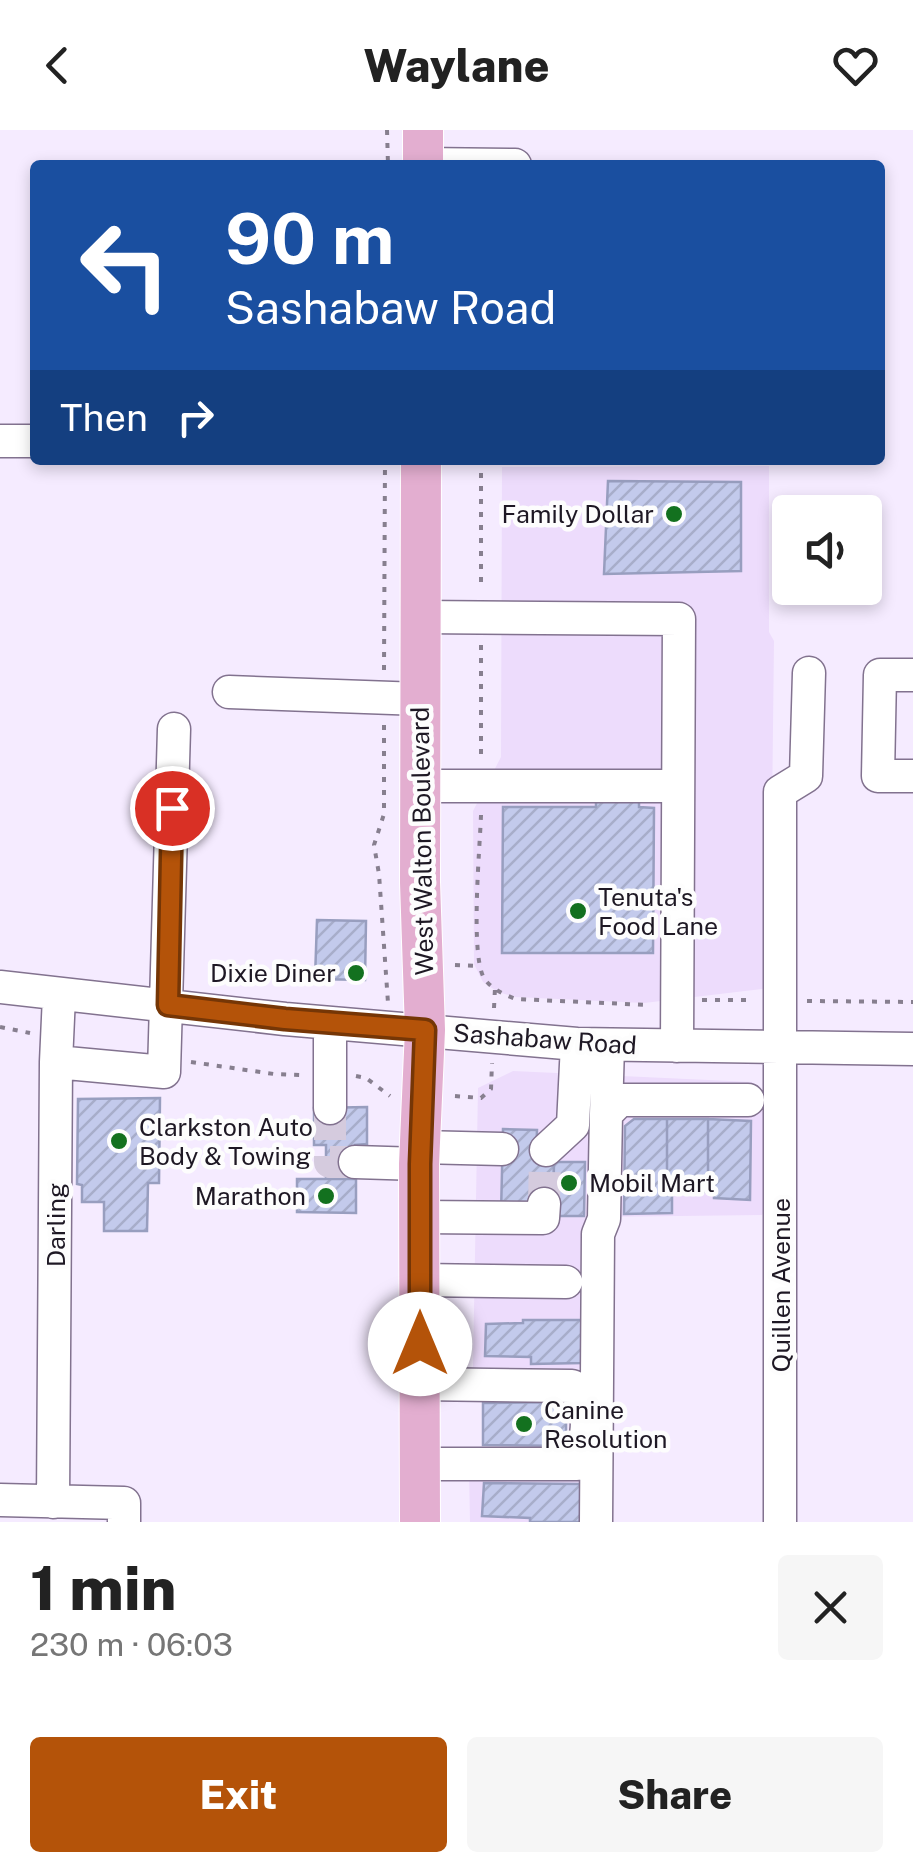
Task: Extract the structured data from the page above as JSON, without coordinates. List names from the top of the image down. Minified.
{"streets":{"main road":["West Walton Boulevard"],"street":["Sashabaw Road","Darling","Quillen Avenue"]},"crossings":[["West Walton Boulevard","Sashabaw Road"],["Sashabaw Road","Darling"],["Sashabaw Road","Quillen Avenue"]],"places":["Family Dollar","Tenuta's Food Lane","Dixie Diner","Clarkston Auto Body & Towing","Mobil Mart","Marathon","Canine Resolution"],"page":{"header":"Waylane","turn":["90 m","Sashabaw Road"],"then":"Then","heading":["1 min","230 m · 06:03"],"buttons":["Exit","Share"]}}
